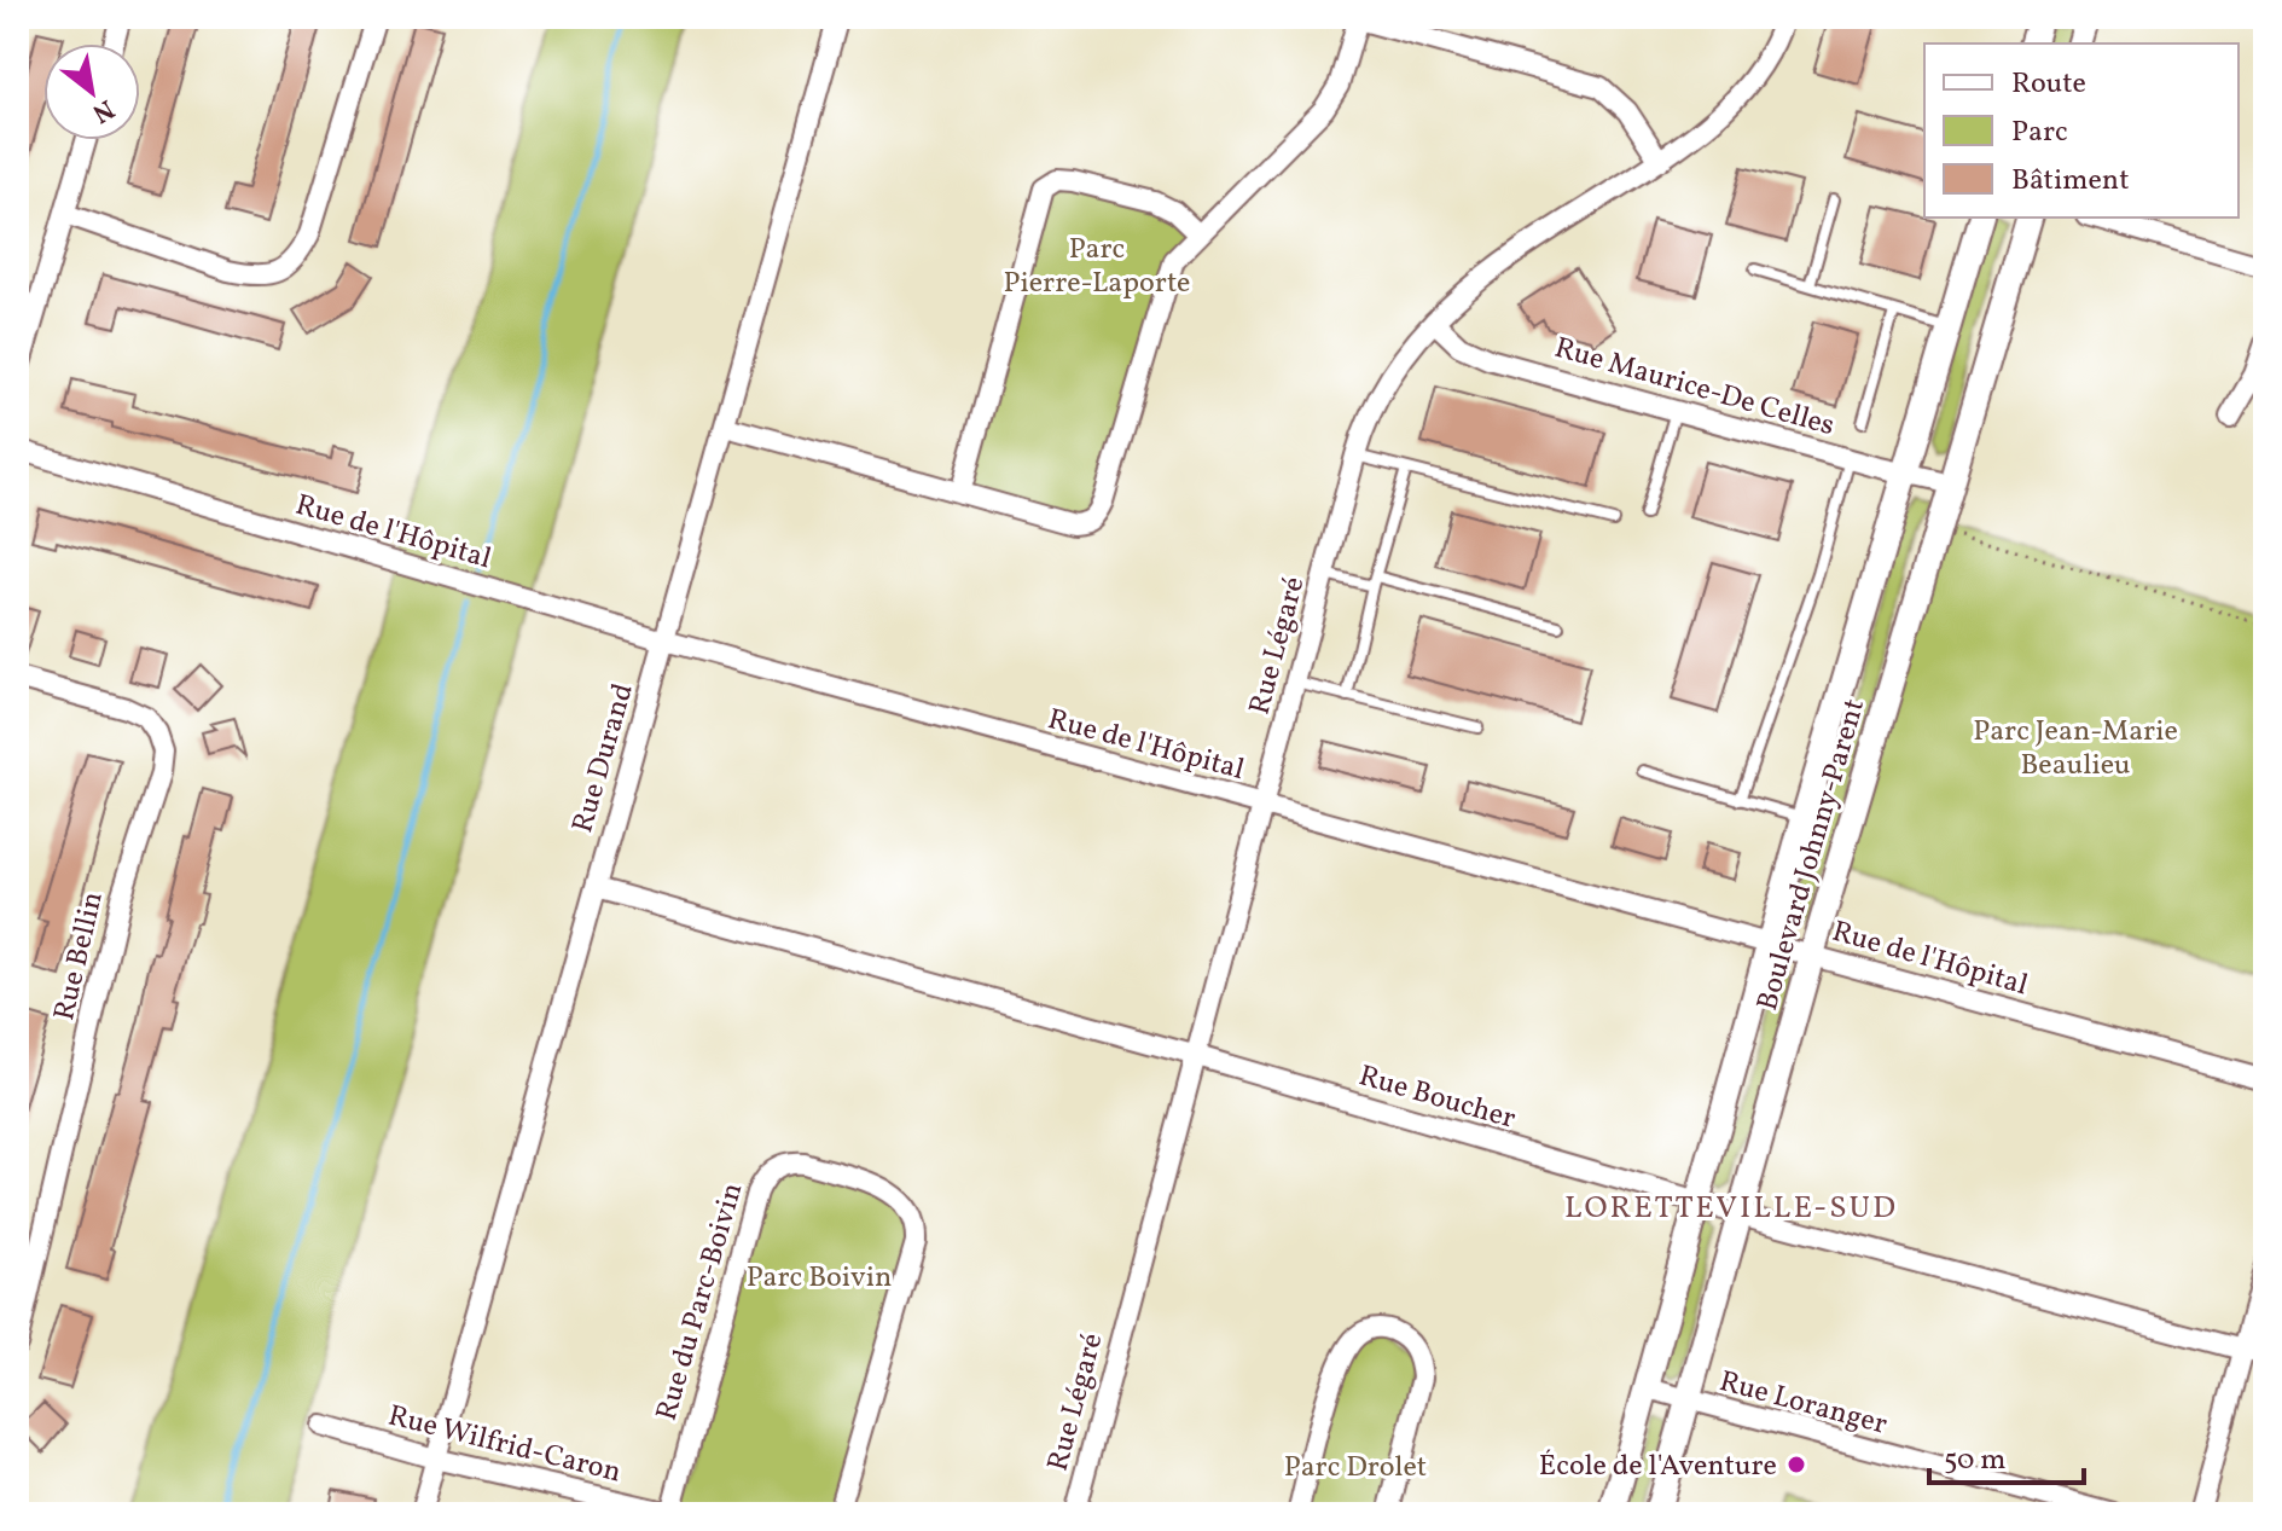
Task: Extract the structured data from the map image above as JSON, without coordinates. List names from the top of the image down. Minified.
{"streets":{"street":["Rue Maurice-De Celles","Rue de l'Hôpital","Rue Légaré","Rue Durand","Boulevard Johnny-Parent","Rue Bellin","Rue Boucher","Rue du Parc-Boivin","Rue Loranger","Rue Wilfrid-Caron"]},"crossings":[["Rue Maurice-De Celles","Rue Légaré"],["Rue Maurice-De Celles","Boulevard Johnny-Parent"],["Rue de l'Hôpital","Rue Légaré"],["Rue de l'Hôpital","Rue Durand"],["Rue de l'Hôpital","Boulevard Johnny-Parent"],["Rue Légaré","Rue Boucher"],["Rue Durand","Rue Boucher"],["Rue Durand","Rue Wilfrid-Caron"],["Boulevard Johnny-Parent","Rue Boucher"],["Boulevard Johnny-Parent","Rue Loranger"],["Rue du Parc-Boivin","Rue Wilfrid-Caron"]],"districts":["LORETTEVILLE-SUD"],"parks":["Parc Pierre-Laporte","Parc Jean-Marie Beaulieu","Parc Boivin","Parc Drolet"],"places":["École de l'Aventure"],"legend":["Route","Parc","Bâtiment"],"scale_bar":"50 m","north":"bottom right"}
